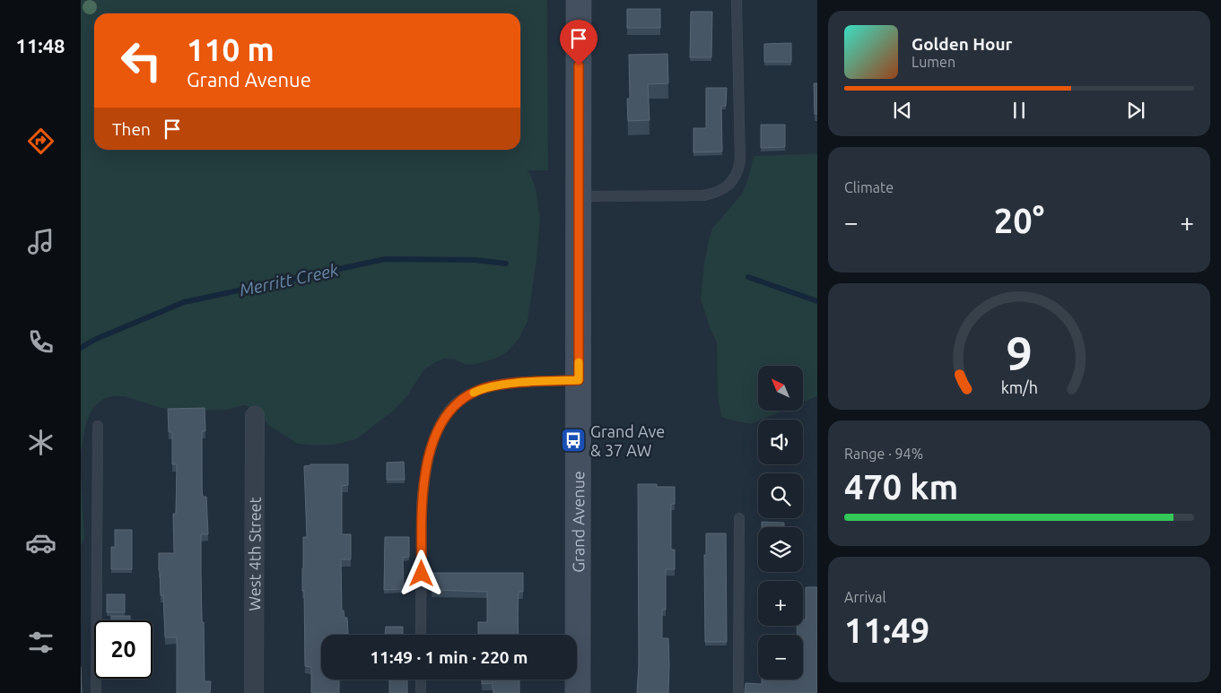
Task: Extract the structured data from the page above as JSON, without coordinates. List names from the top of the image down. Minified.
{"streets":{"main road":["Grand Avenue"],"street":["West 4th Street"]},"water":["Merritt Creek"],"places":{"bus stop":["Grand Ave & 37 AW"]},"north":"top left","page":{"tabs":"11:48","turn":["110 m","Grand Avenue"],"song":["Golden Hour","Lumen"],"then":"Then","tile":["Climate",["Range · 94%","470 km"],["Arrival","11:49"]],"heat":["−","20°","+"],"map_buttons":["+","−"],"limit":"20","trip":"11:49 · 1 min · 220 m","gauge":["9","km/h"]}}
